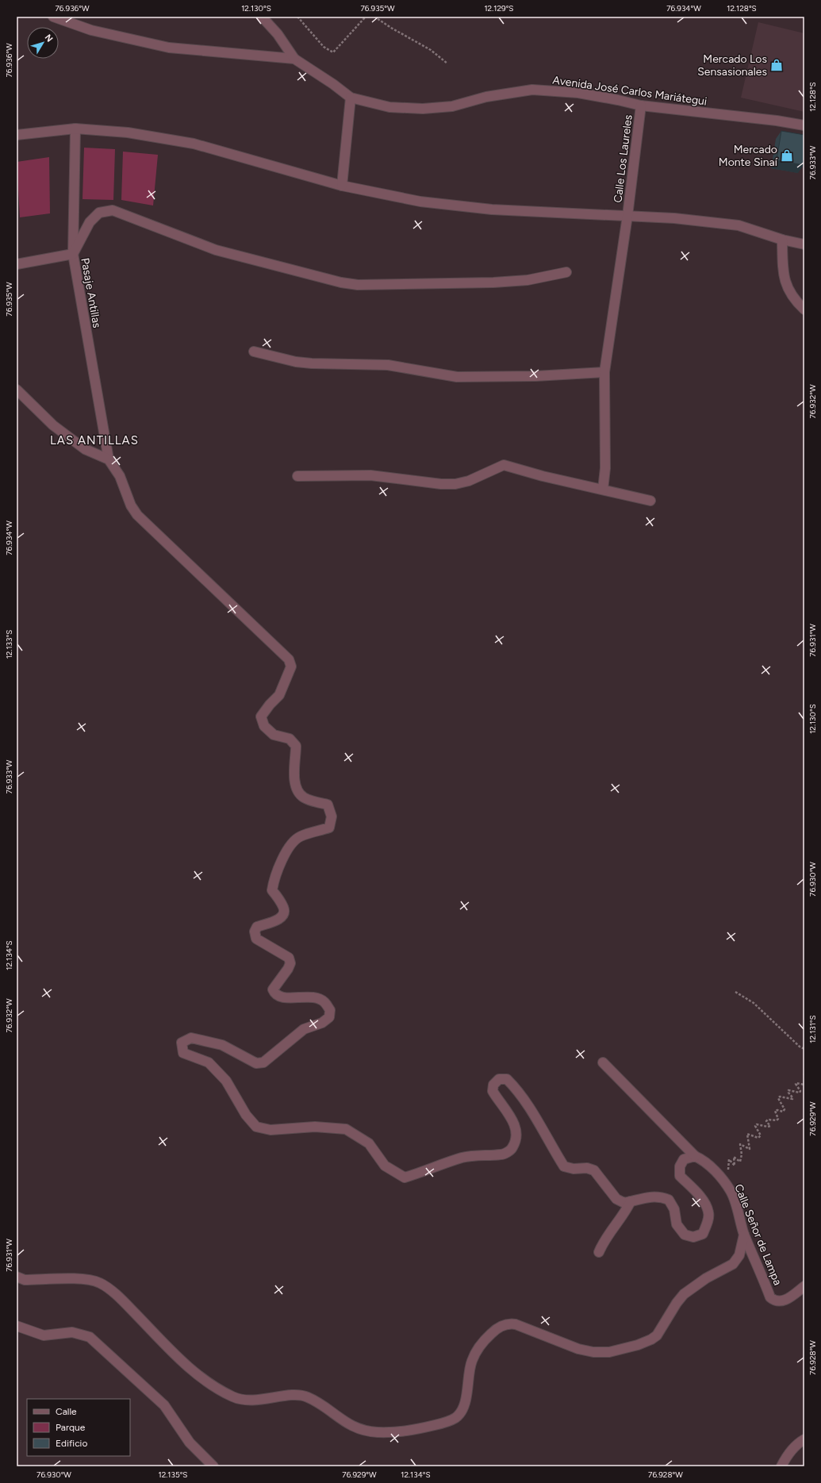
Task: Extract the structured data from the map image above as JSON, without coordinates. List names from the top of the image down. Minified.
{"streets":{"street":["Avenida José Carlos Mariátegui","Calle Los Laureles","Pasaje Antillas","Calle Señor de Lampa"]},"crossings":[["Avenida José Carlos Mariátegui","Calle Los Laureles"]],"districts":["LAS ANTILLAS"],"places":{"shop":["Mercado Los Sensasionales","Mercado Monte Sinaí"]},"legend":["Calle","Parque","Edificio"],"north":"top right","coordinates":["76.936°W","12.130°S","76.935°W","12.129°S","76.934°W","12.128°S","76.933°W","76.932°W","76.931°W","12.133°S","76.930°W","12.134°S","12.131°S","76.929°W","76.928°W","12.135°S"]}
